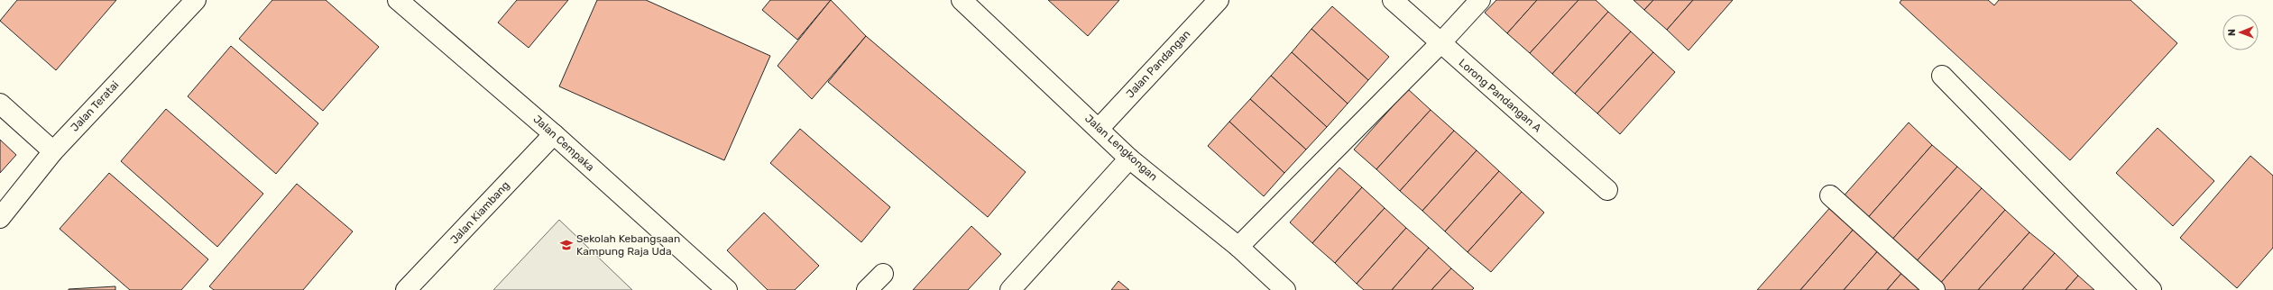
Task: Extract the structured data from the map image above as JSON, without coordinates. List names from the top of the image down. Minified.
{"streets":{"street":["Jalan Pandangan","Lorong Pandangan A","Jalan Teratai","Jalan Cempaka","Jalan Lengkongan","Jalan Kiambang"]},"crossings":[["Jalan Pandangan","Jalan Lengkongan"],["Jalan Cempaka","Jalan Kiambang"]],"places":{"school or university":["Sekolah Kebangsaan Kampung Raja Uda"]},"north":"left"}
